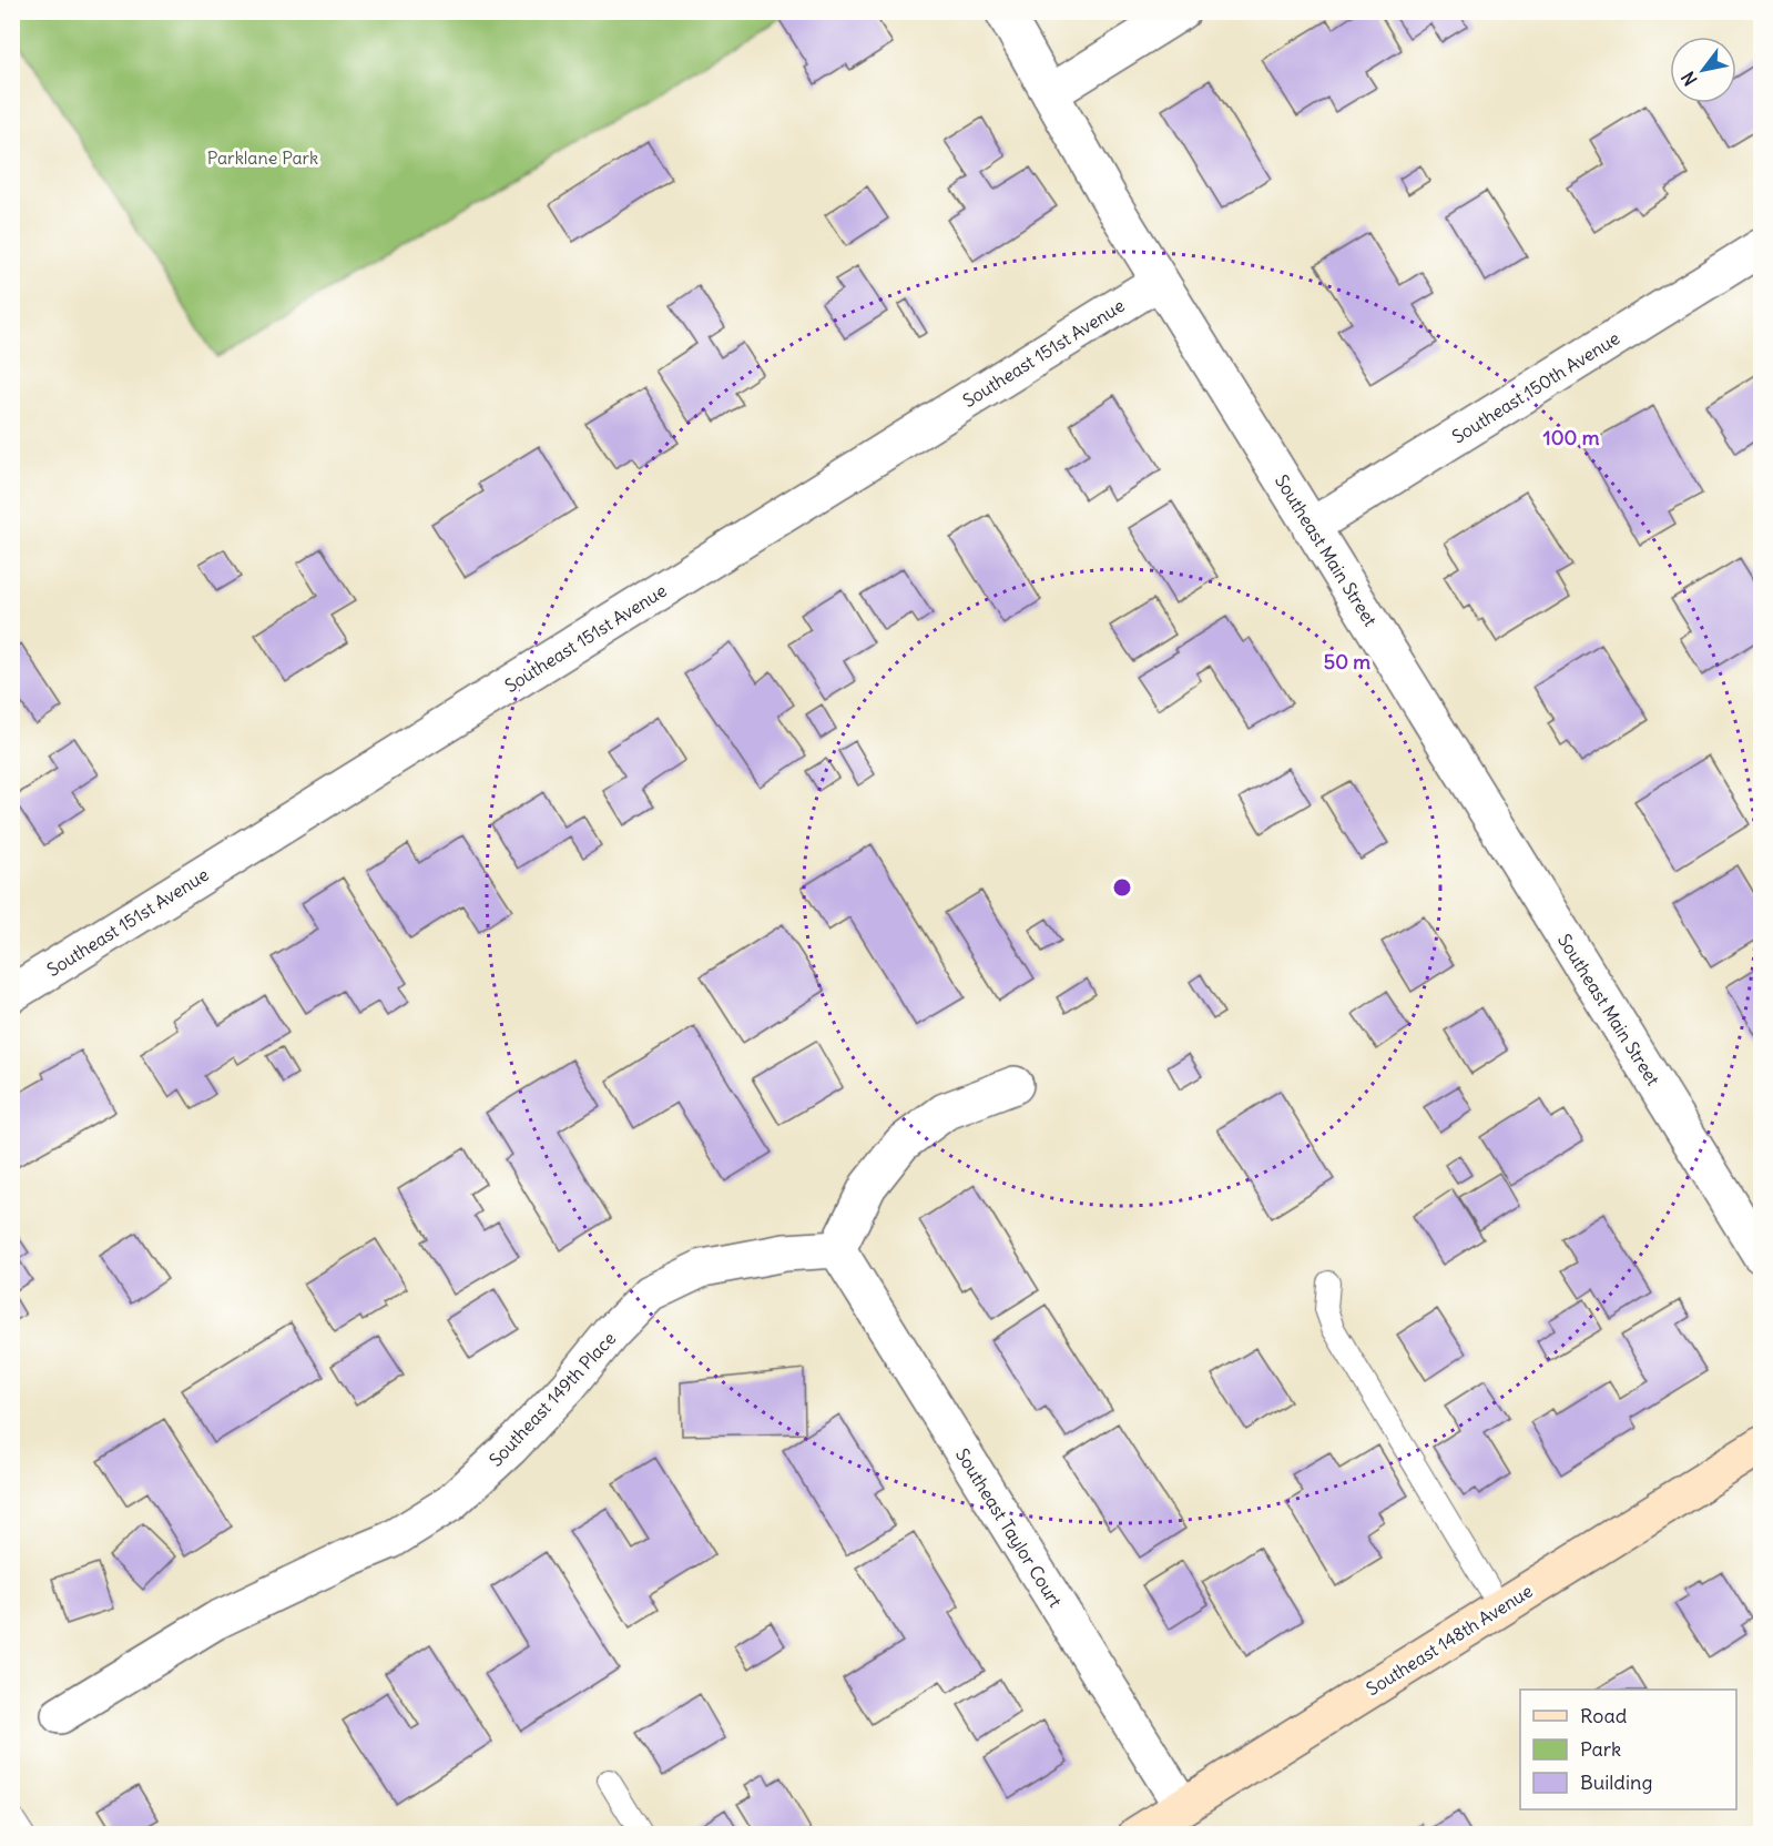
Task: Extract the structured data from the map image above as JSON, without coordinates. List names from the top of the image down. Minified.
{"streets":{"main road":["Southeast 148th Avenue"],"street":["Southeast 151st Avenue","Southeast 150th Avenue","Southeast Main Street","Southeast 149th Place","Southeast Taylor Court"]},"crossings":[["Southeast 151st Avenue","Southeast Main Street"],["Southeast 150th Avenue","Southeast Main Street"],["Southeast 149th Place","Southeast Taylor Court"],["Southeast Taylor Court","Southeast 148th Avenue"]],"parks":["Parklane Park"],"legend":["Road","Park","Building"],"north":"bottom left","rings":["100 m","50 m"]}
